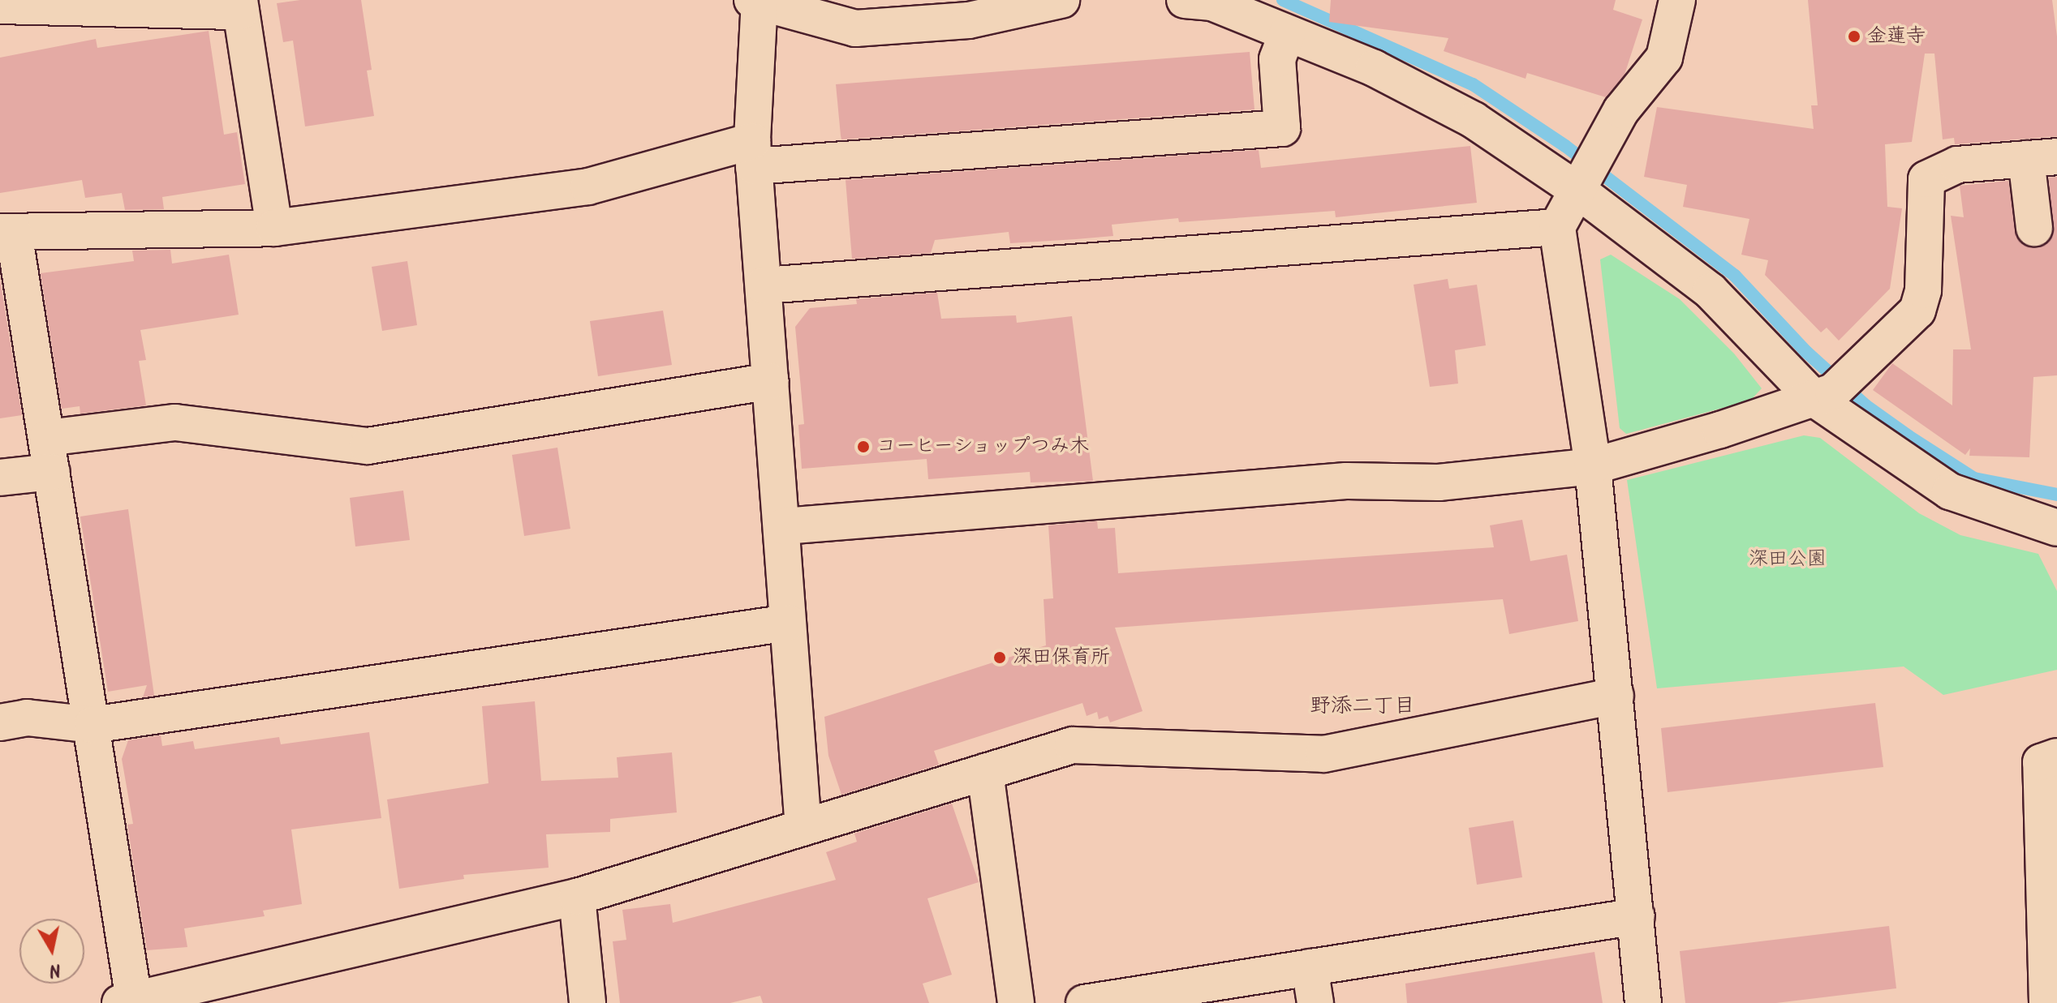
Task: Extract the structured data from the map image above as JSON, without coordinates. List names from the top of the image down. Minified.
{"districts":["野添二丁目"],"parks":["深田公園"],"places":["金蓮寺","コーヒーショップつみ木","深田保育所"],"north":"bottom"}
